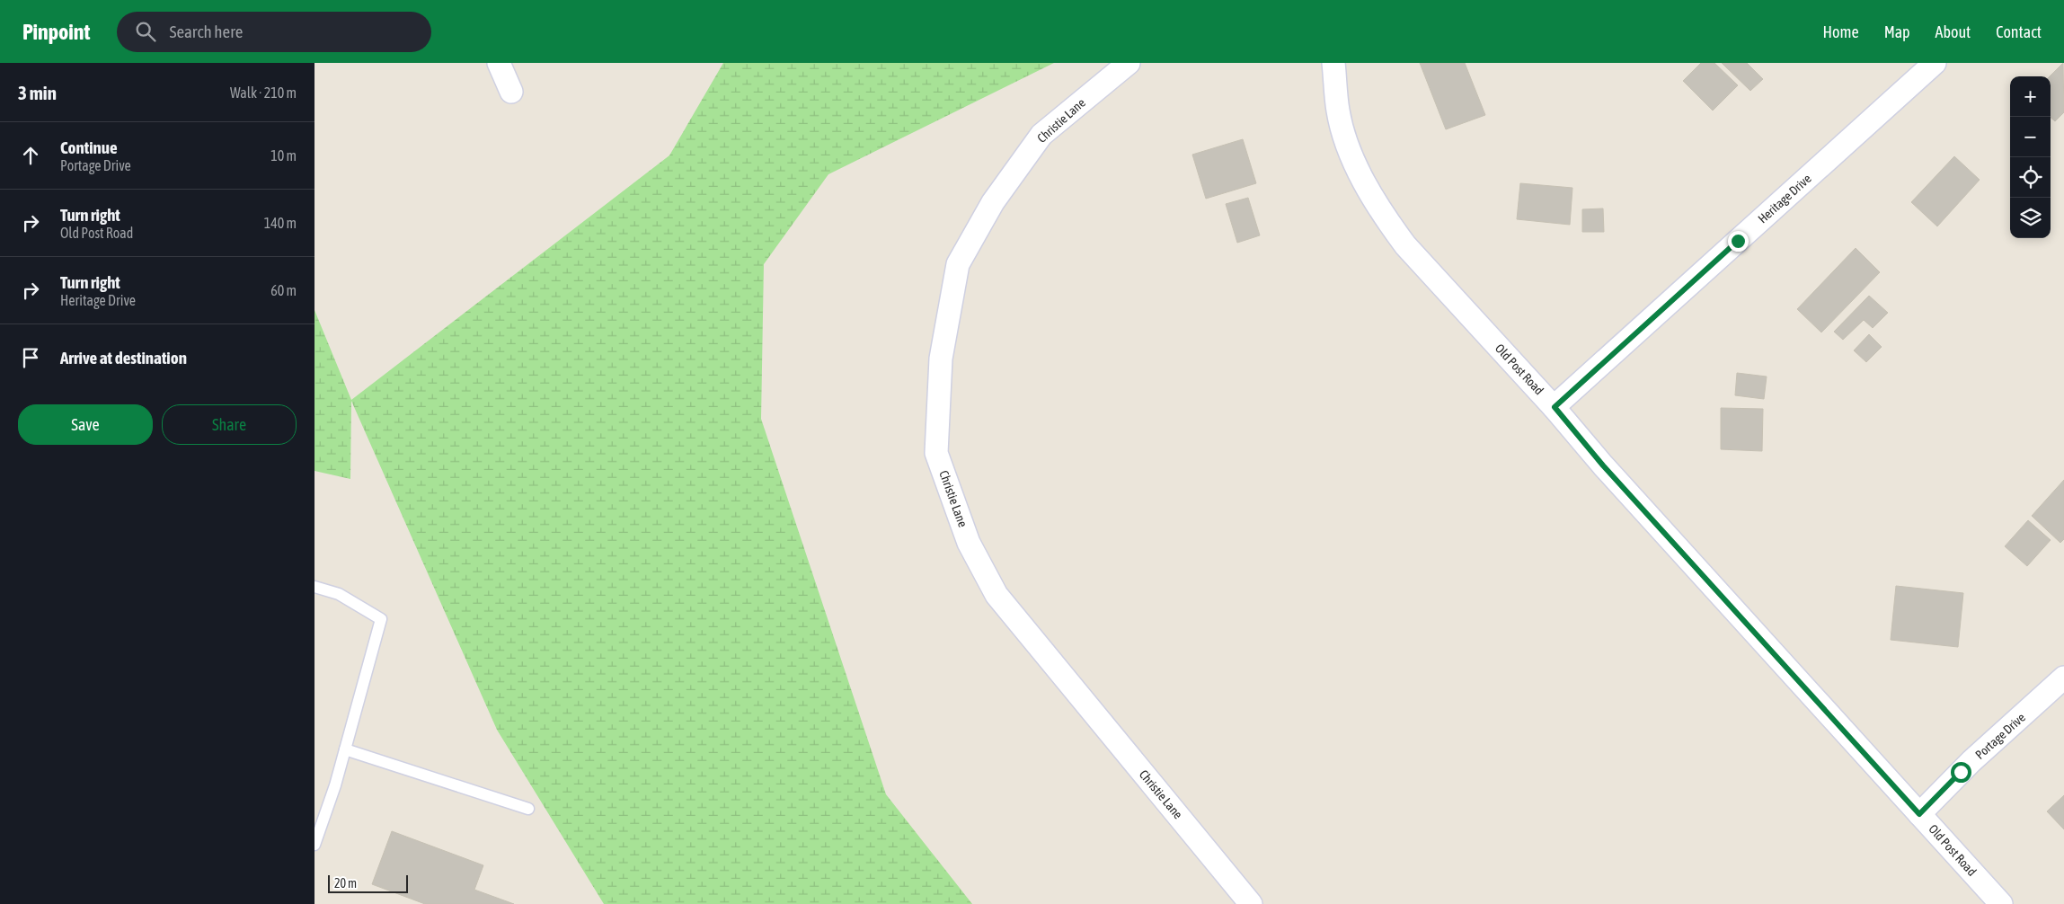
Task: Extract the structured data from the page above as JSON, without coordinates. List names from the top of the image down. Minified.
{"streets":{"street":["Christie Lane","Heritage Drive","Old Post Road","Portage Drive"]},"crossings":[["Heritage Drive","Old Post Road"],["Old Post Road","Portage Drive"]],"scale_bar":"20 m","page":{"header":"Pinpoint","search":"Search here","nav":["Home","Map","About","Contact"],"heading":["3 min","Walk · 210 m"],"map_buttons":["+","−"],"list":[["Continue","Portage Drive","10 m"],["Turn right","Old Post Road","140 m"],["Turn right","Heritage Drive","60 m"],"Arrive at destination"],"buttons":["Save","Share"],"scale":"20 m"}}
